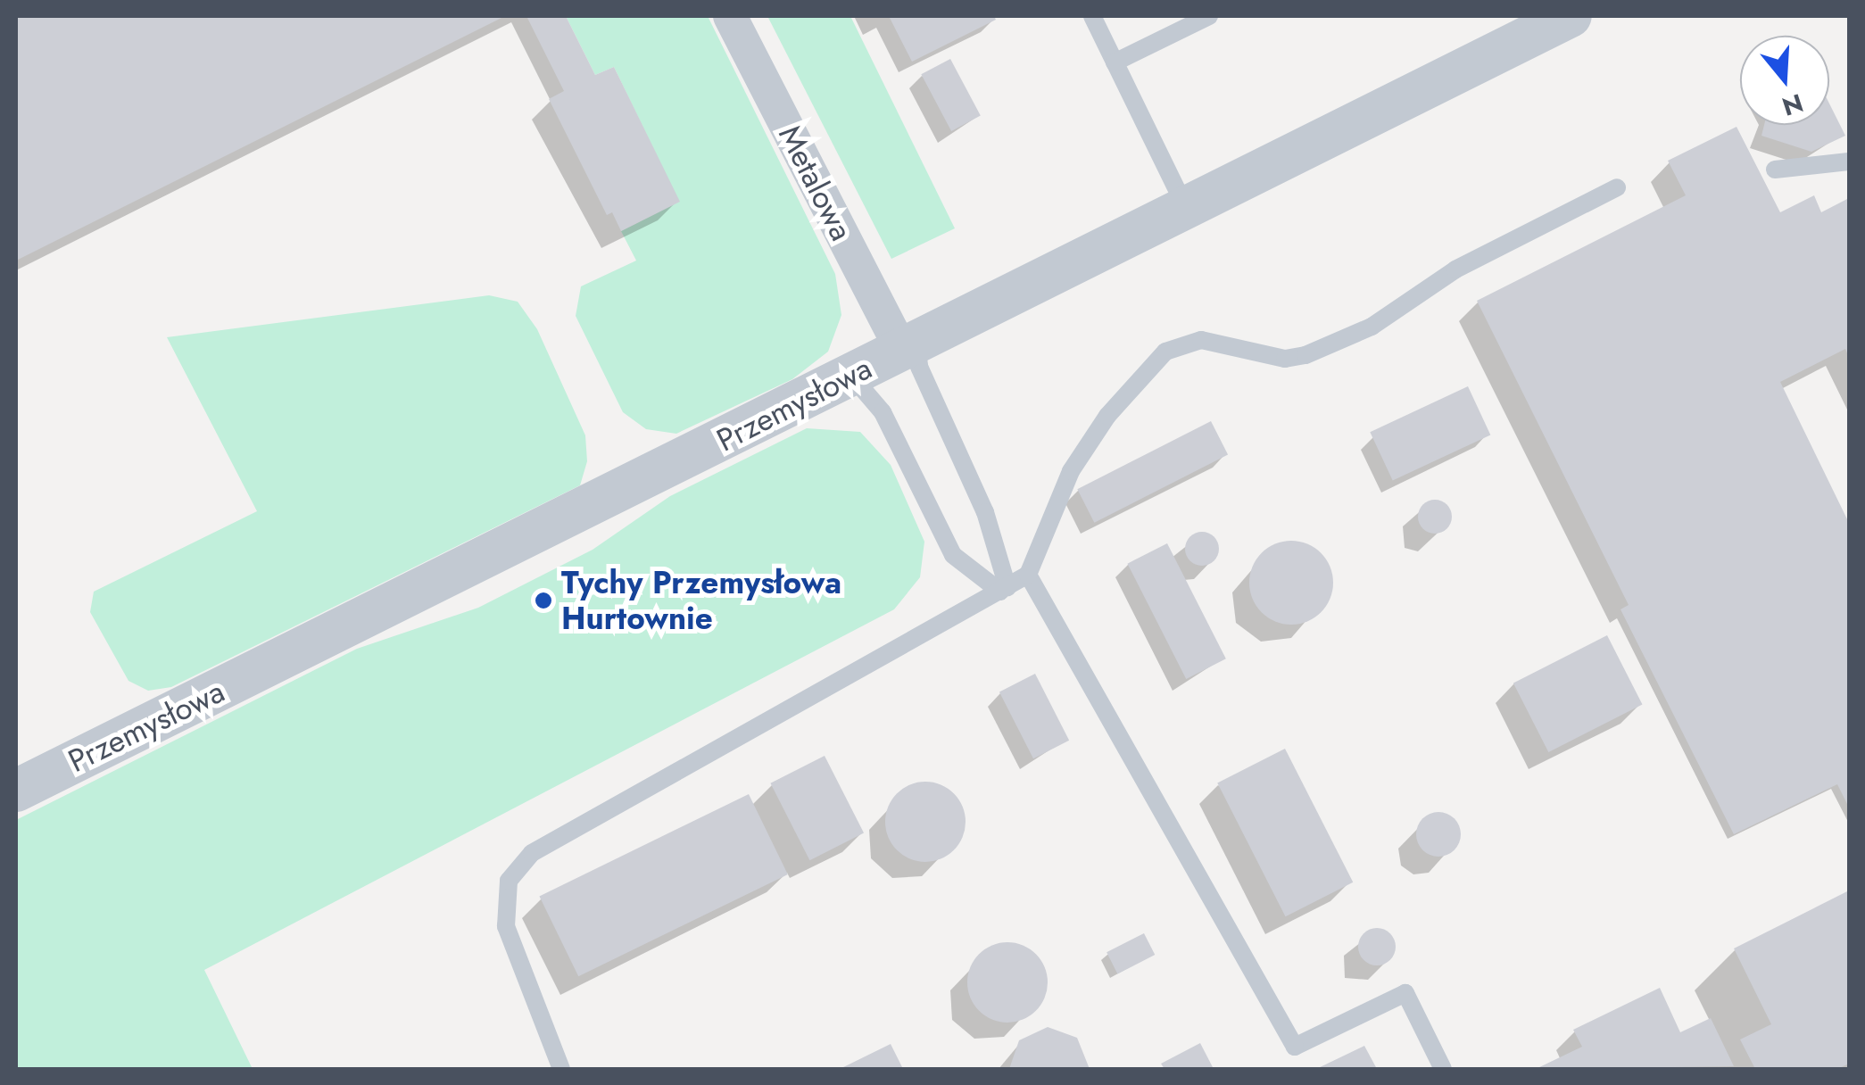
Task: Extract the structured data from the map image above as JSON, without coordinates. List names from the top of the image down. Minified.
{"streets":{"street":["Metalowa","Przemysłowa"]},"crossings":[["Metalowa","Przemysłowa"]],"places":["Tychy Przemysłowa Hurtownie"],"north":"bottom"}
